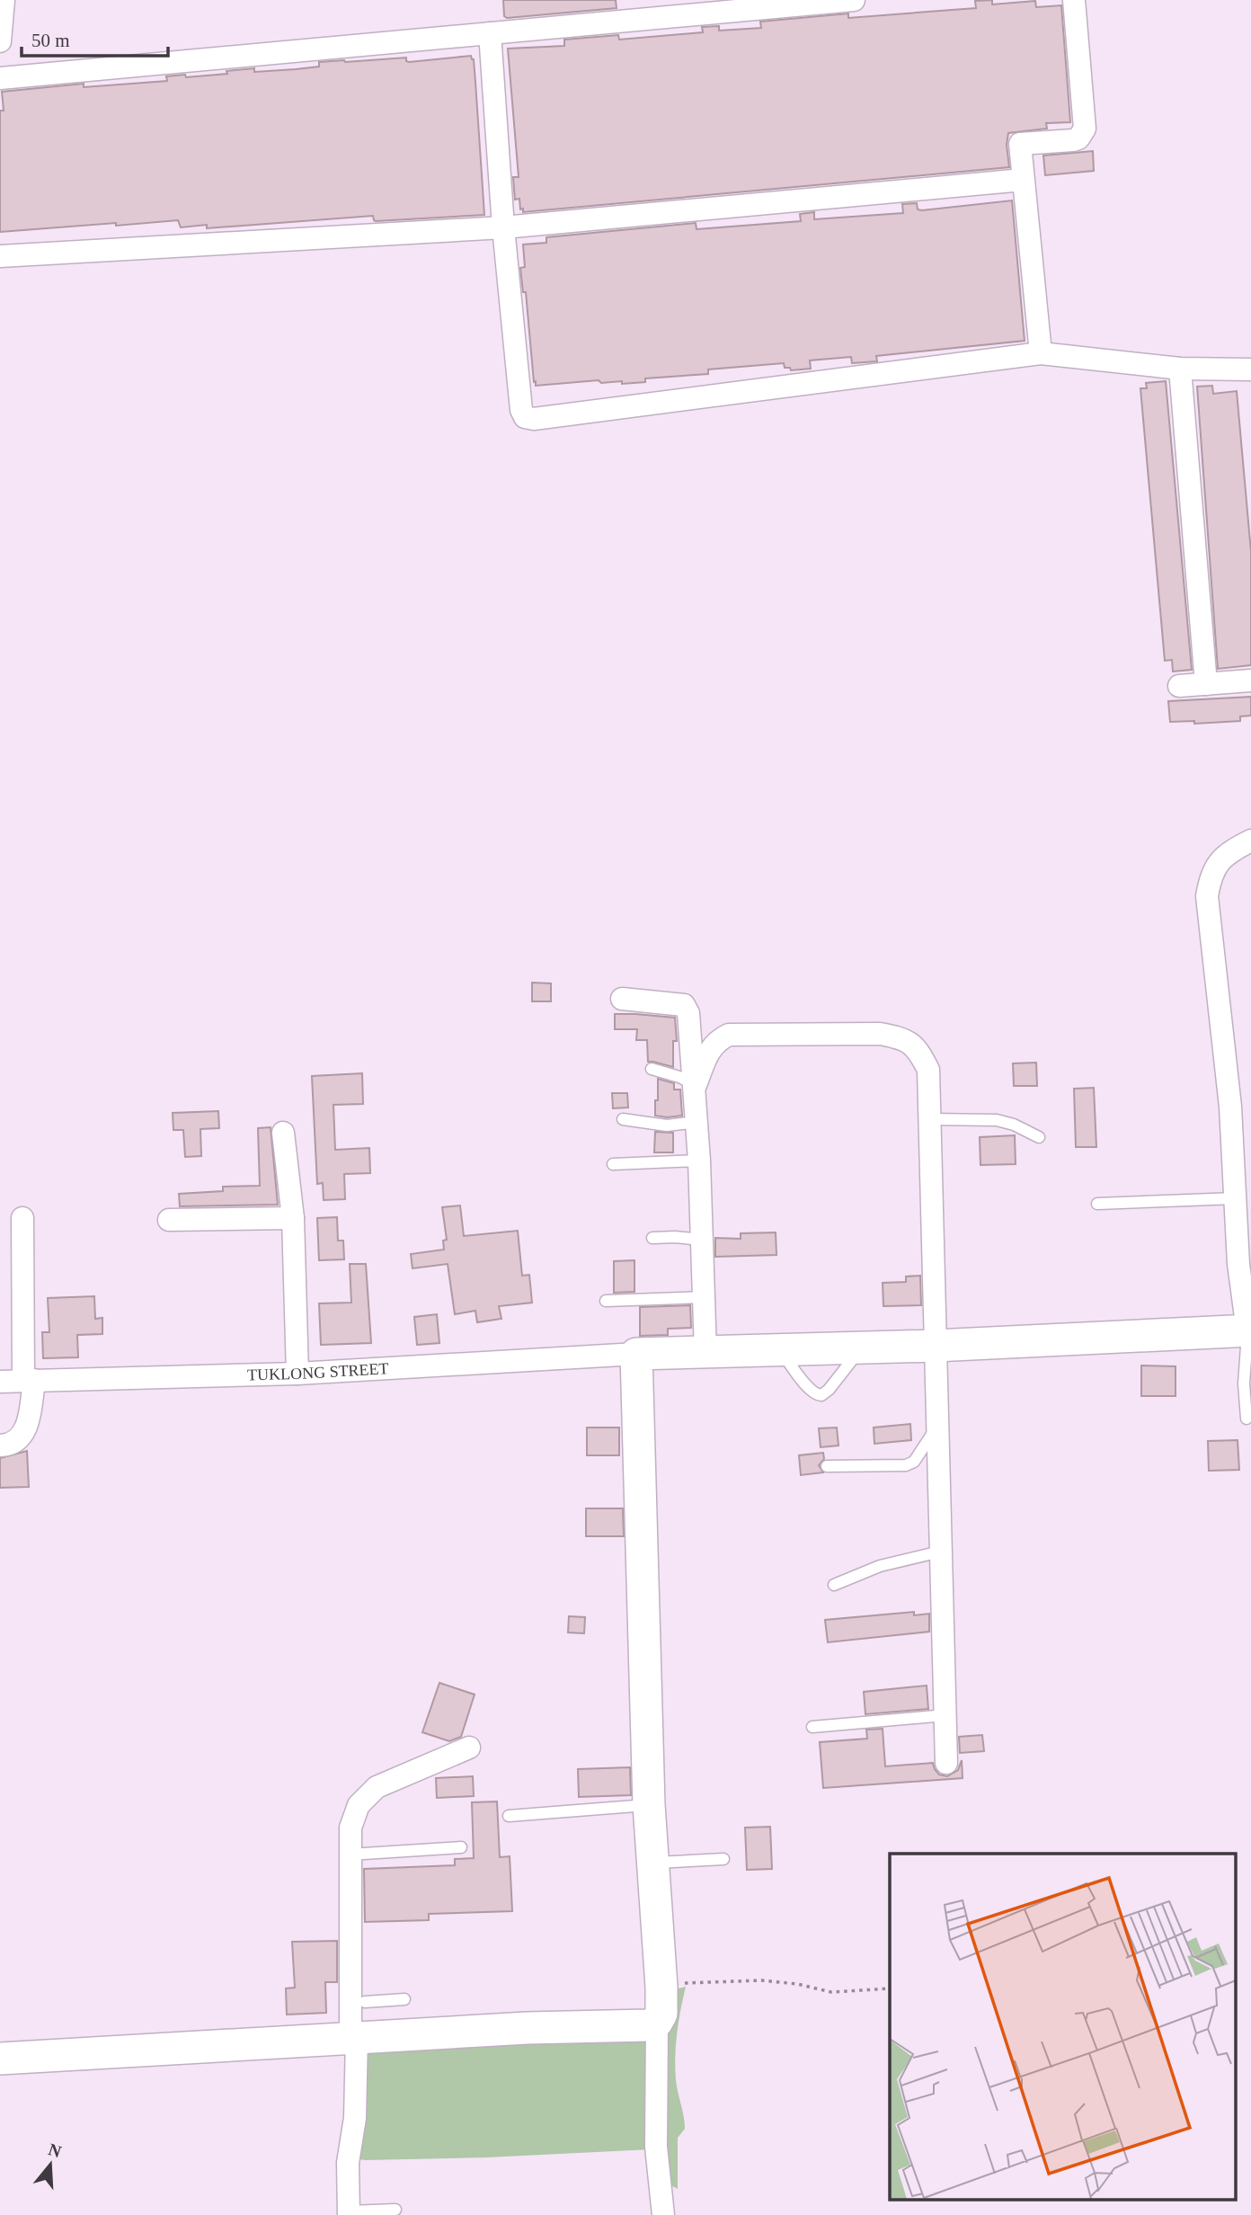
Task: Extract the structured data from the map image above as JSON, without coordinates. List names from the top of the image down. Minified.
{"streets":{"street":["TUKLONG STREET"]},"scale_bar":"50 m","north":"top"}
